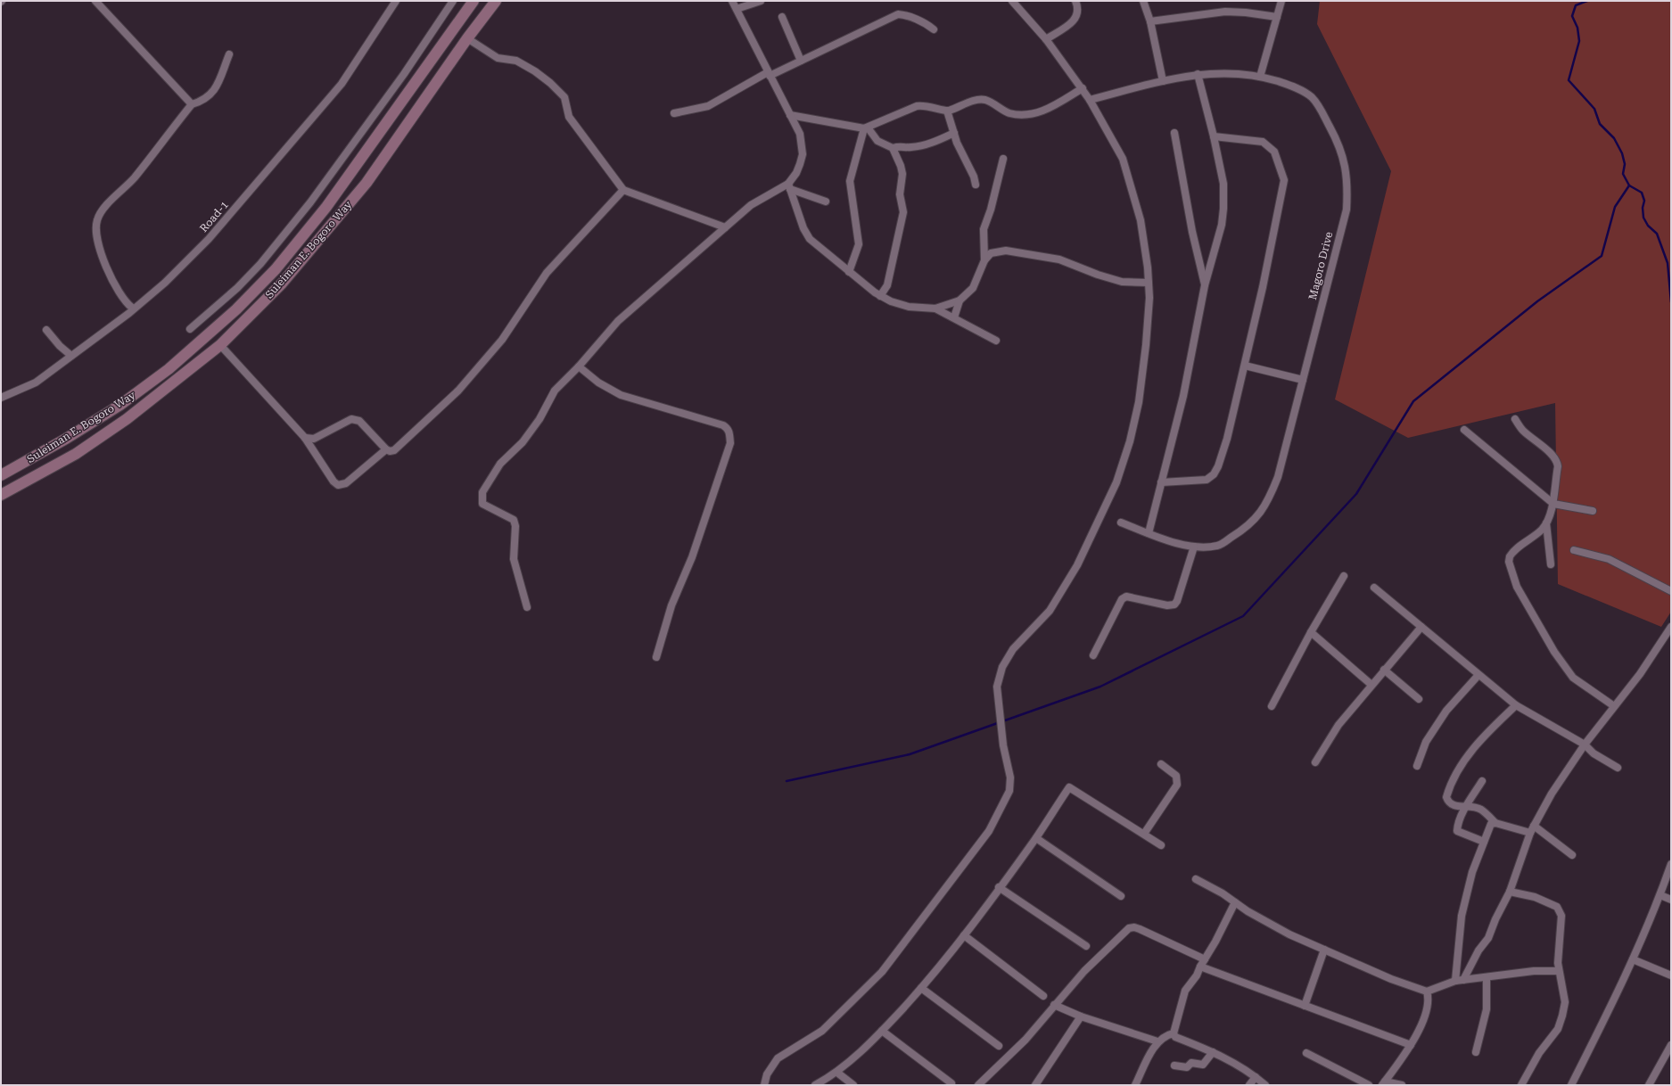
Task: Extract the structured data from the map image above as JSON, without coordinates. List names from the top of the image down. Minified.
{"streets":{"street":["Road-1","Suleiman E. Bogoro Way","Magoro Drive"]}}
